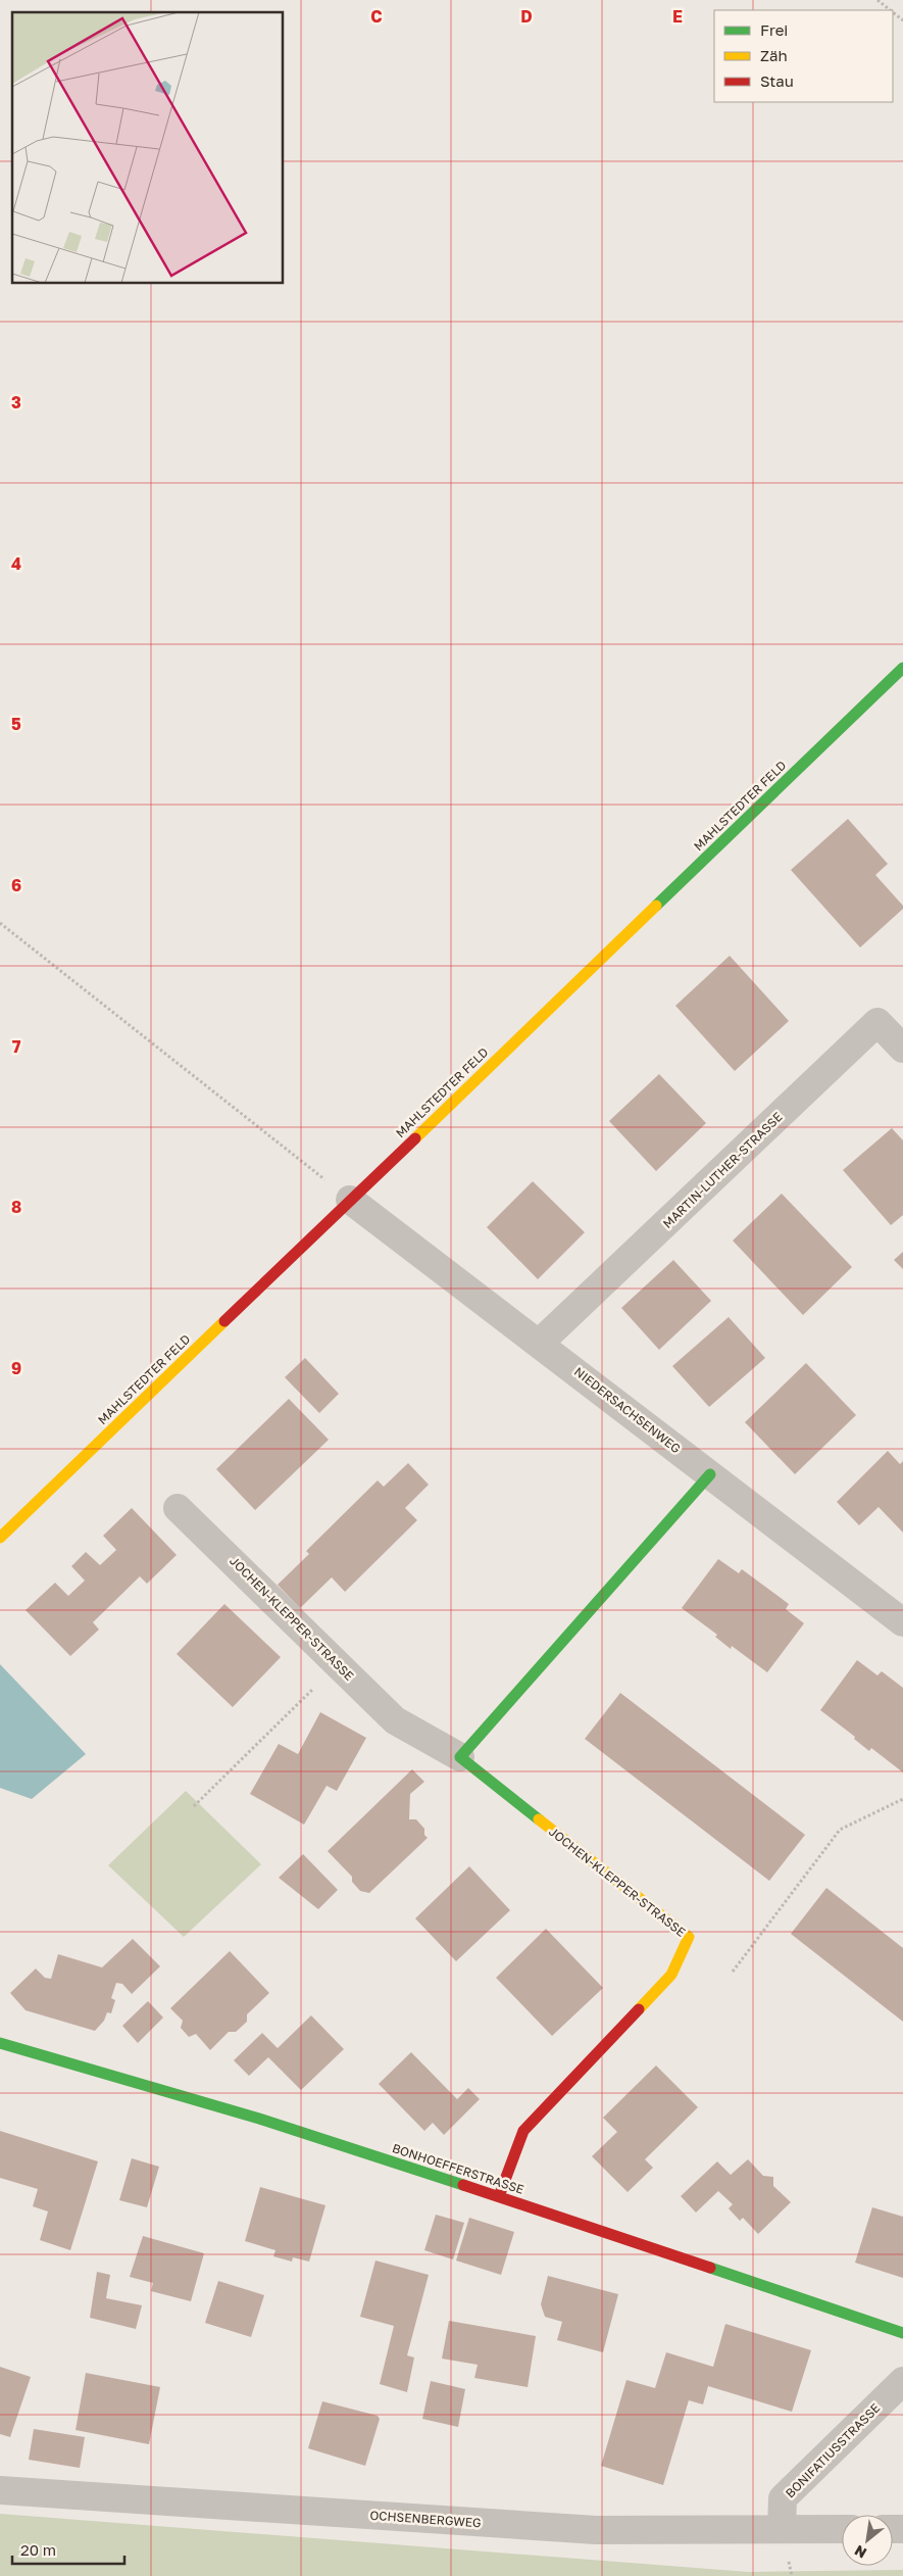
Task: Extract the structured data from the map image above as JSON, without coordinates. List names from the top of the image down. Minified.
{"streets":{"street":["MAHLSTEDTER FELD","MARTIN-LUTHER-STRASSE","NIEDERSACHSENWEG","JOCHEN-KLEPPER-STRASSE","BONHOEFFERSTRASSE","BONIFATIUSSTRASSE","OCHSENBERGWEG"]},"crossings":[["MAHLSTEDTER FELD","NIEDERSACHSENWEG"],["MARTIN-LUTHER-STRASSE","NIEDERSACHSENWEG"],["JOCHEN-KLEPPER-STRASSE","BONHOEFFERSTRASSE"],["BONIFATIUSSTRASSE","OCHSENBERGWEG"]],"legend":["Frei","Zäh","Stau"],"scale_bar":"20 m","north":"bottom left","grid":{"columns":["C","D","E"],"rows":["3","4","5","6","7","8","9"]}}
